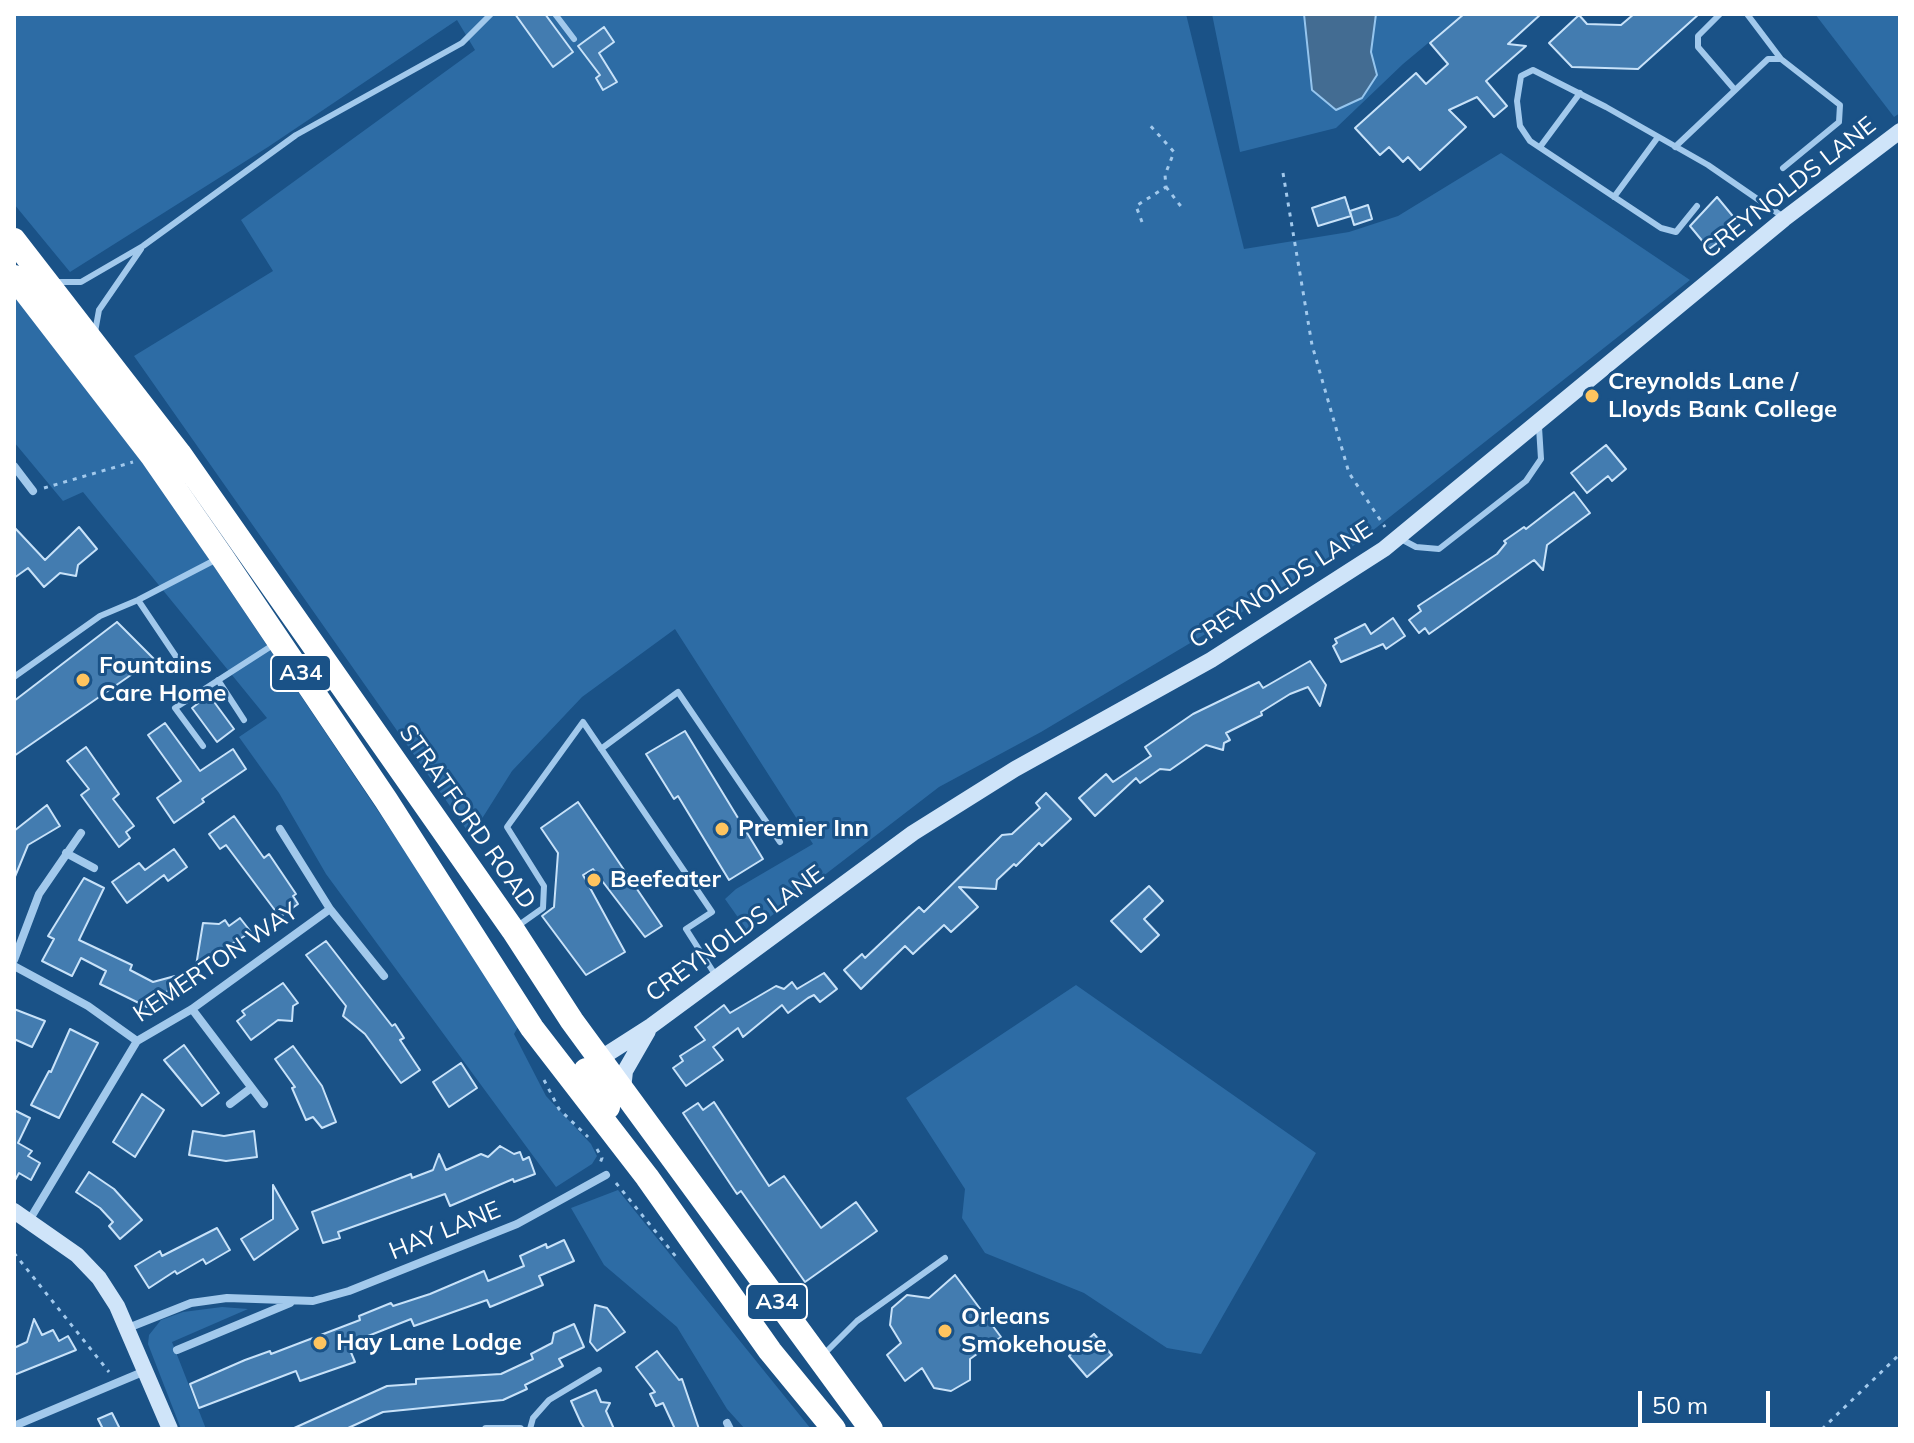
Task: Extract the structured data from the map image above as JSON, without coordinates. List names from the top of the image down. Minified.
{"streets":{"highway":["A34","STRATFORD ROAD"],"street":["CREYNOLDS LANE","KEMERTON WAY","HAY LANE"]},"crossings":[["CREYNOLDS LANE","A34"],["CREYNOLDS LANE","STRATFORD ROAD"],["A34","STRATFORD ROAD"]],"places":["Creynolds Lane / Lloyds Bank College","Fountains Care Home","Premier Inn","Beefeater","Orleans Smokehouse","Hay Lane Lodge"],"scale_bar":"50 m"}
